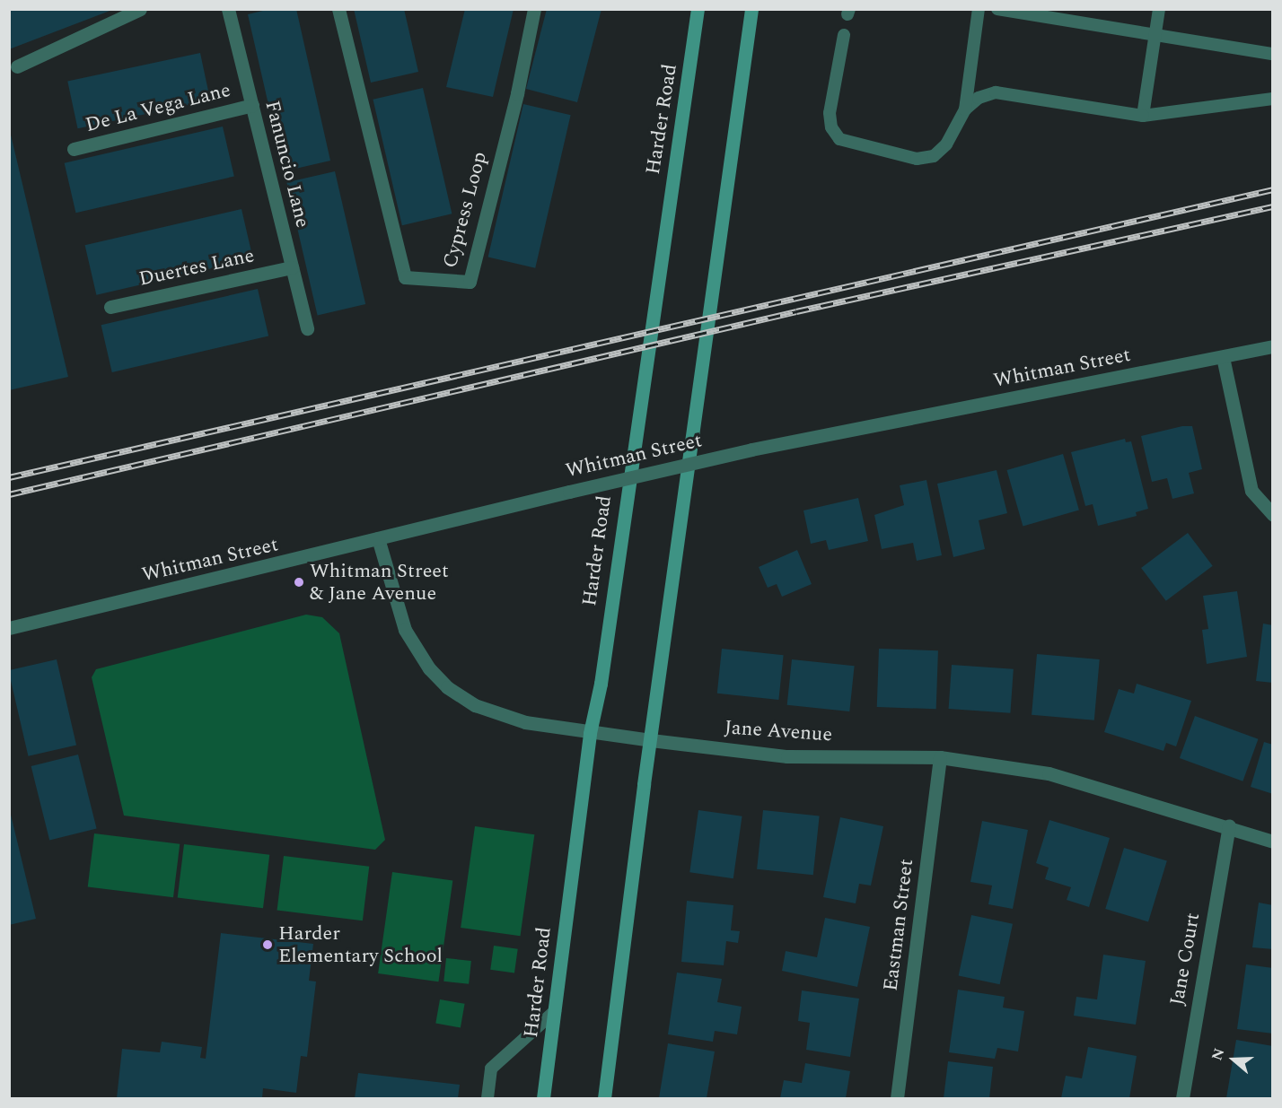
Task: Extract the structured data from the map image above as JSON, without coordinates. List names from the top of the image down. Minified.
{"streets":{"main road":["Harder Road"],"street":["De La Vega Lane","Fanuncio Lane","Cypress Loop","Duertes Lane","Whitman Street","Jane Avenue","Eastman Street","Jane Court"]},"crossings":[["De La Vega Lane","Fanuncio Lane"],["Harder Road","Jane Avenue"],["Fanuncio Lane","Duertes Lane"],["Whitman Street","Jane Avenue"],["Jane Avenue","Eastman Street"],["Jane Avenue","Jane Court"]],"places":["Whitman Street & Jane Avenue","Harder Elementary School"],"north":"left"}
